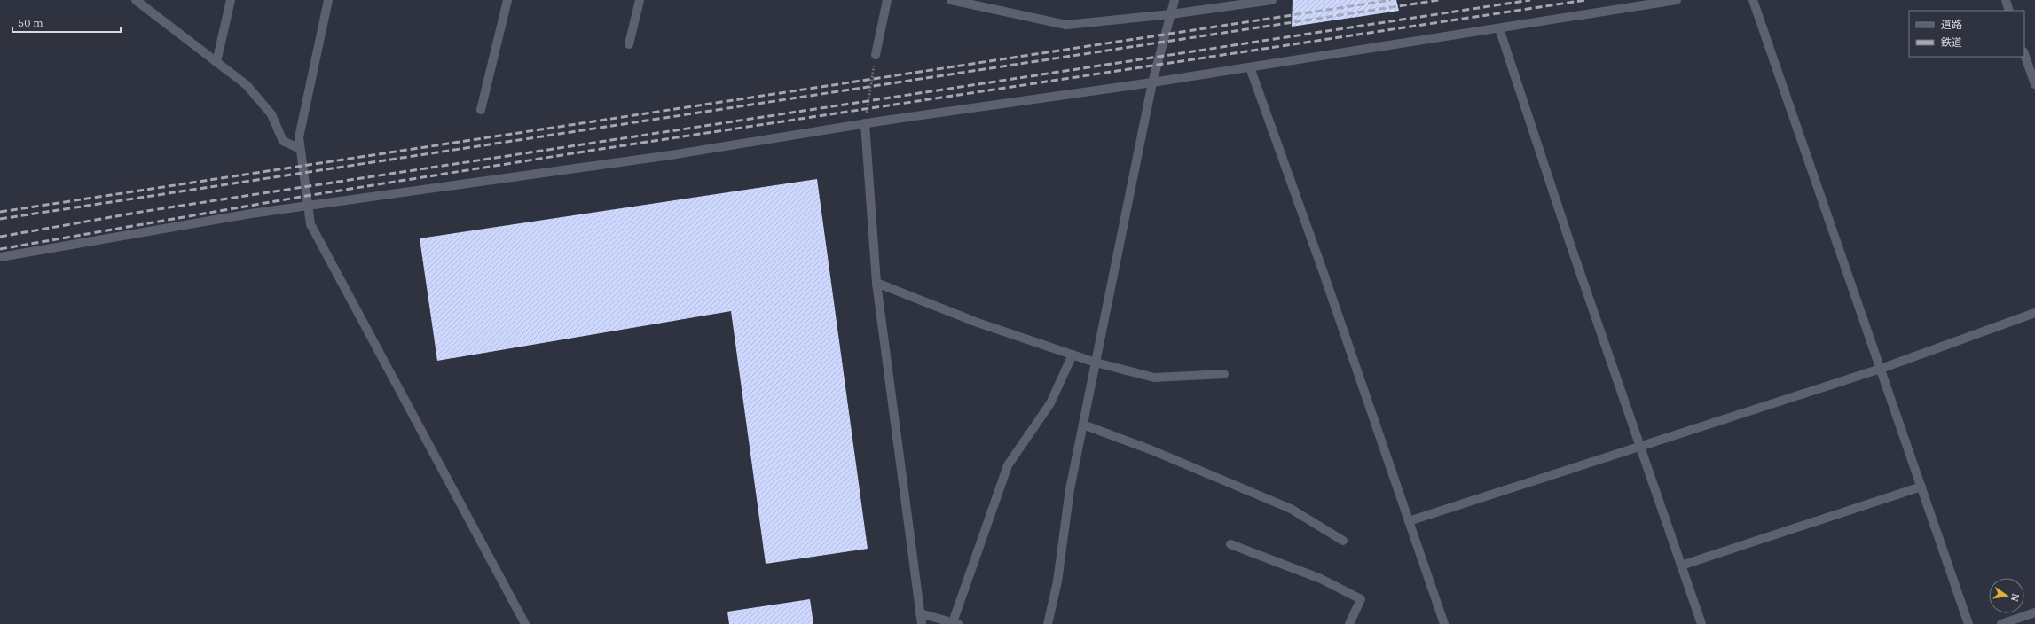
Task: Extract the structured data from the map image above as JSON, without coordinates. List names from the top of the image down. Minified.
{"legend":["道路","鉄道"],"scale_bar":"50 m","north":"right"}
